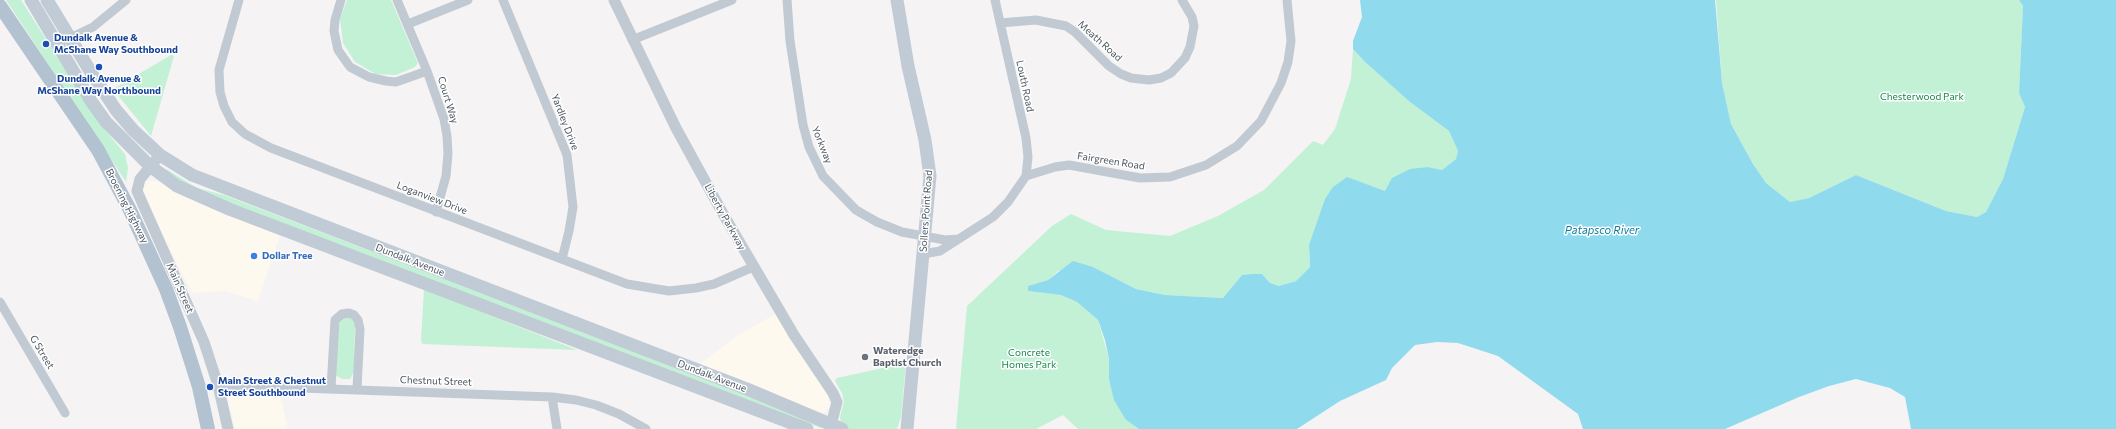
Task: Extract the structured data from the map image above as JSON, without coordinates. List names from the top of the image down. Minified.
{"streets":{"main road":["Broening Highway","Sollers Point Road","Dundalk Avenue"],"street":["Meath Road","Louth Road","Court Way","Yardley Drive","Yorkway","Fairgreen Road","Loganview Drive","Liberty Parkway","Main Street","G Street","Chestnut Street"]},"crossings":[["Meath Road","Louth Road"],["Louth Road","Fairgreen Road"],["Court Way","Loganview Drive"],["Yardley Drive","Loganview Drive"],["Yorkway","Sollers Point Road"],["Loganview Drive","Liberty Parkway"],["Liberty Parkway","Dundalk Avenue"],["Dundalk Avenue","Main Street"],["Main Street","Chestnut Street"]],"water":["Patapsco River"],"parks":["Chesterwood Park","Concrete Homes Park"],"places":["Dundalk Avenue & McShane Way Southbound","Dundalk Avenue & McShane Way Northbound","Dollar Tree","Wateredge Baptist Church","Main Street & Chestnut Street Southbound"]}
